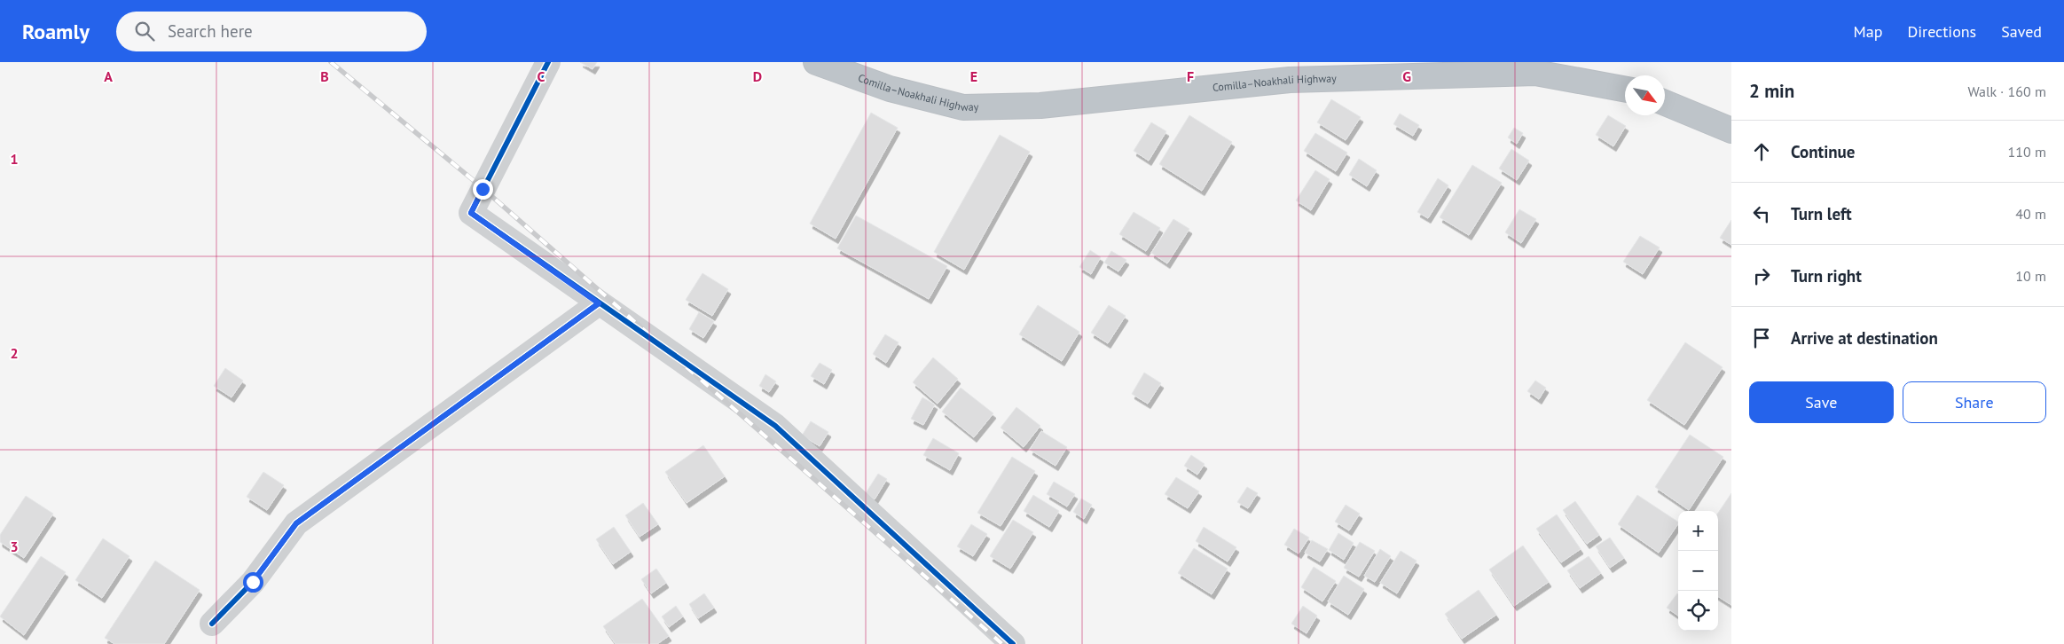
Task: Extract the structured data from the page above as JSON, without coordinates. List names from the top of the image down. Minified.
{"streets":{"highway":["Comilla–Noakhali Highway"]},"north":"bottom right","page":{"header":"Roamly","search":"Search here","nav":["Map","Directions","Saved"],"heading":["2 min","Walk · 160 m"],"list":[["Continue","110 m"],["Turn left","40 m"],["Turn right","10 m"],"Arrive at destination"],"buttons":["Save","Share"],"map_buttons":["+","−"]},"grid":{"columns":["A","B","C","D","E","F","G"],"rows":["1","2","3"]}}
